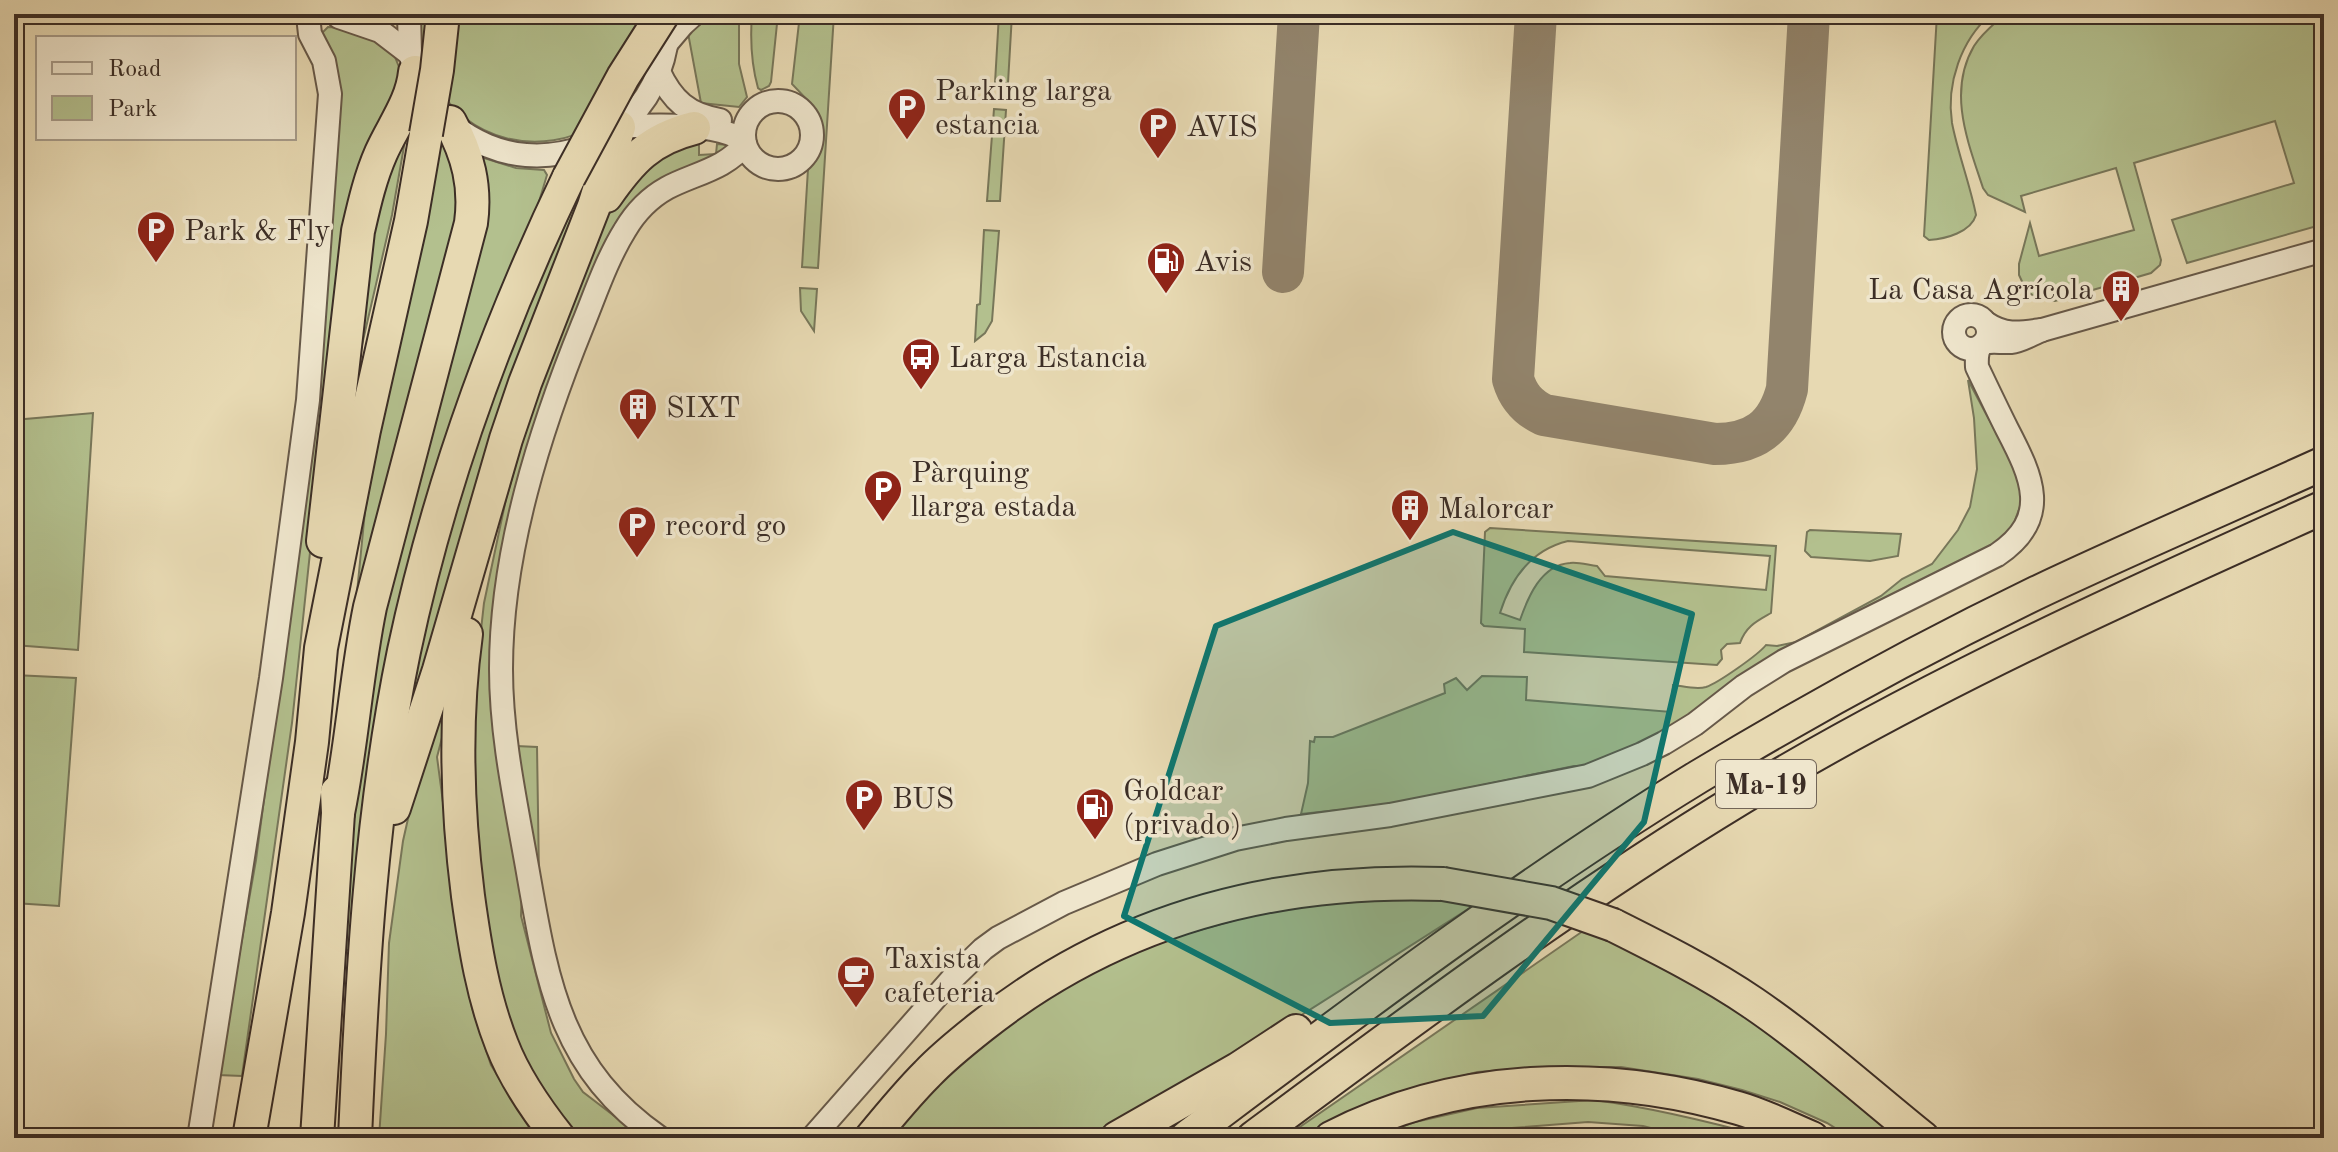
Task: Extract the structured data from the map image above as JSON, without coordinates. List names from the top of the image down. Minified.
{"streets":{"highway":["Ma-19"]},"places":{"parking":["Parking larga estancia","AVIS","Park & Fly","Pàrquing llarga estada","record go","BUS"],"fuel station":["Avis","Goldcar (privado)"],"building":["La Casa Agrícola","SIXT","Malorcar"],"bus stop":["Larga Estancia"],"cafe":["Taxista cafeteria"]},"legend":["Road","Park"]}
